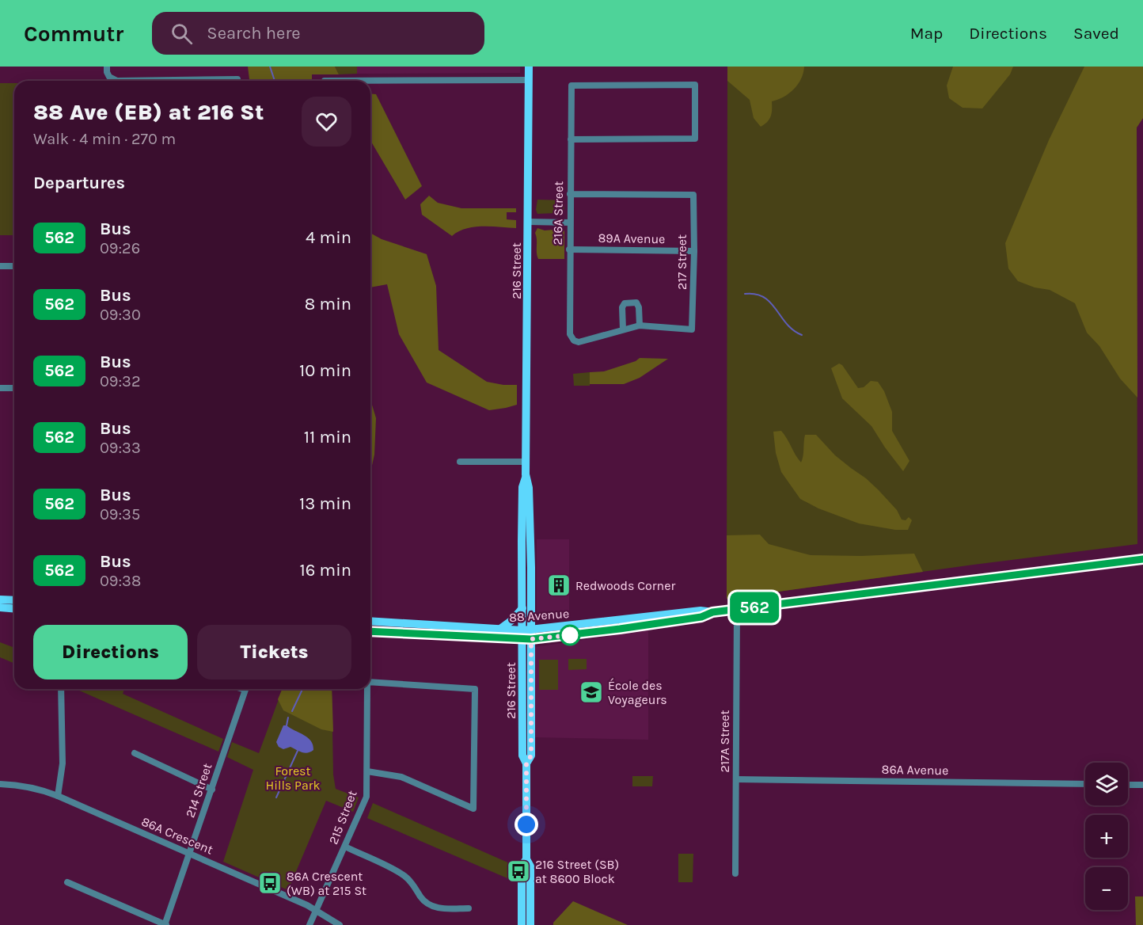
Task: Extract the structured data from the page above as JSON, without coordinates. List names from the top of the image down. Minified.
{"streets":{"main road":["216 Street","88 Avenue"],"street":["216A Street","89A Avenue","217 Street","217A Street","86A Avenue","214 Street","215 Street","86A Crescent"]},"crossings":[["216A Street","89A Avenue"],["216A Street","217 Street"],["89A Avenue","217 Street"],["216 Street","88 Avenue"],["88 Avenue","217A Street"],["217A Street","86A Avenue"],["214 Street","86A Crescent"],["215 Street","86A Crescent"]],"parks":["Forest Hills Park"],"places":{"building":["Redwoods Corner"],"school or university":["École des Voyageurs"],"bus stop":["216 Street (SB) at 8600 Block","86A Crescent (WB) at 215 St"]},"lines":["bus line 562"],"page":{"header":"Commutr","search":"Search here","nav":["Map","Directions","Saved"],"on_map":"562","heading":[["88 Ave (EB) at 216 St","Walk · 4 min · 270 m"],"Departures"],"list":[{"mark":"562","name":"Bus","note":"09:26","value":"4 min"},{"mark":"562","name":"Bus","note":"09:30","value":"8 min"},{"mark":"562","name":"Bus","note":"09:32","value":"10 min"},{"mark":"562","name":"Bus","note":"09:33","value":"11 min"},{"mark":"562","name":"Bus","note":"09:35","value":"13 min"},{"mark":"562","name":"Bus","note":"09:38","value":"16 min"}],"buttons":["Directions","Tickets"],"map_buttons":["+","−"]}}
